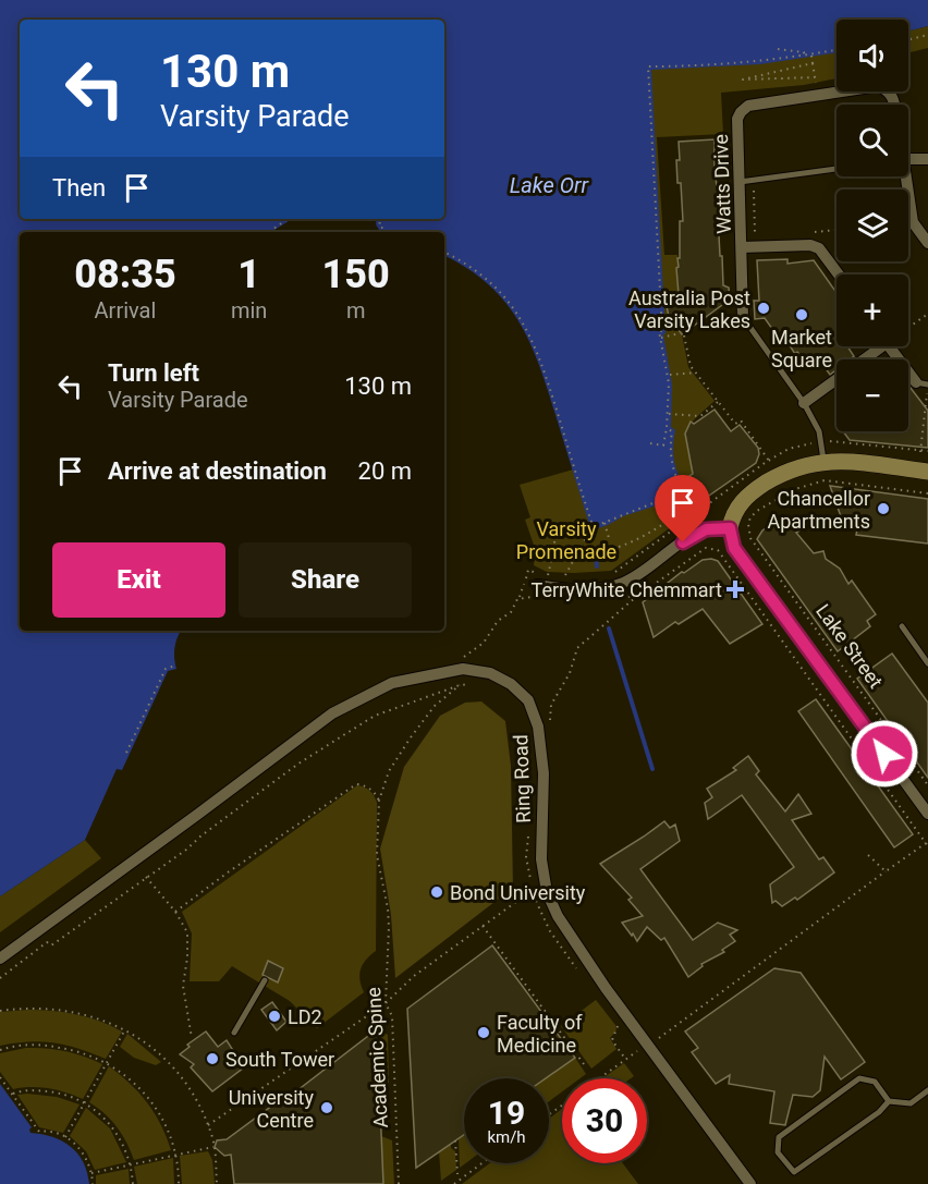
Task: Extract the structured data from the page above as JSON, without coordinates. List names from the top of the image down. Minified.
{"streets":{"street":["Watts Drive","Lake Street","Ring Road"],"path":["Academic Spine"]},"water":["Lake Orr"],"parks":["Varsity Promenade"],"places":{"other":["Australia Post Varsity Lakes","Market Square","Chancellor Apartments","Bond University","LD2","Faculty of Medicine","South Tower","University Centre"],"health":["TerryWhite Chemmart"]},"page":{"map_buttons":["+","−"],"turn":["130 m","Varsity Parade"],"then":"Then","eta":["08:35","Arrival","1","min","150","m"],"list":[{"name":"Turn left","note":"Varsity Parade","value":"130 m"},{"name":"Arrive at destination","value":"20 m"}],"buttons":["Exit","Share"],"speed":"19 km/h","limit":"30"}}
